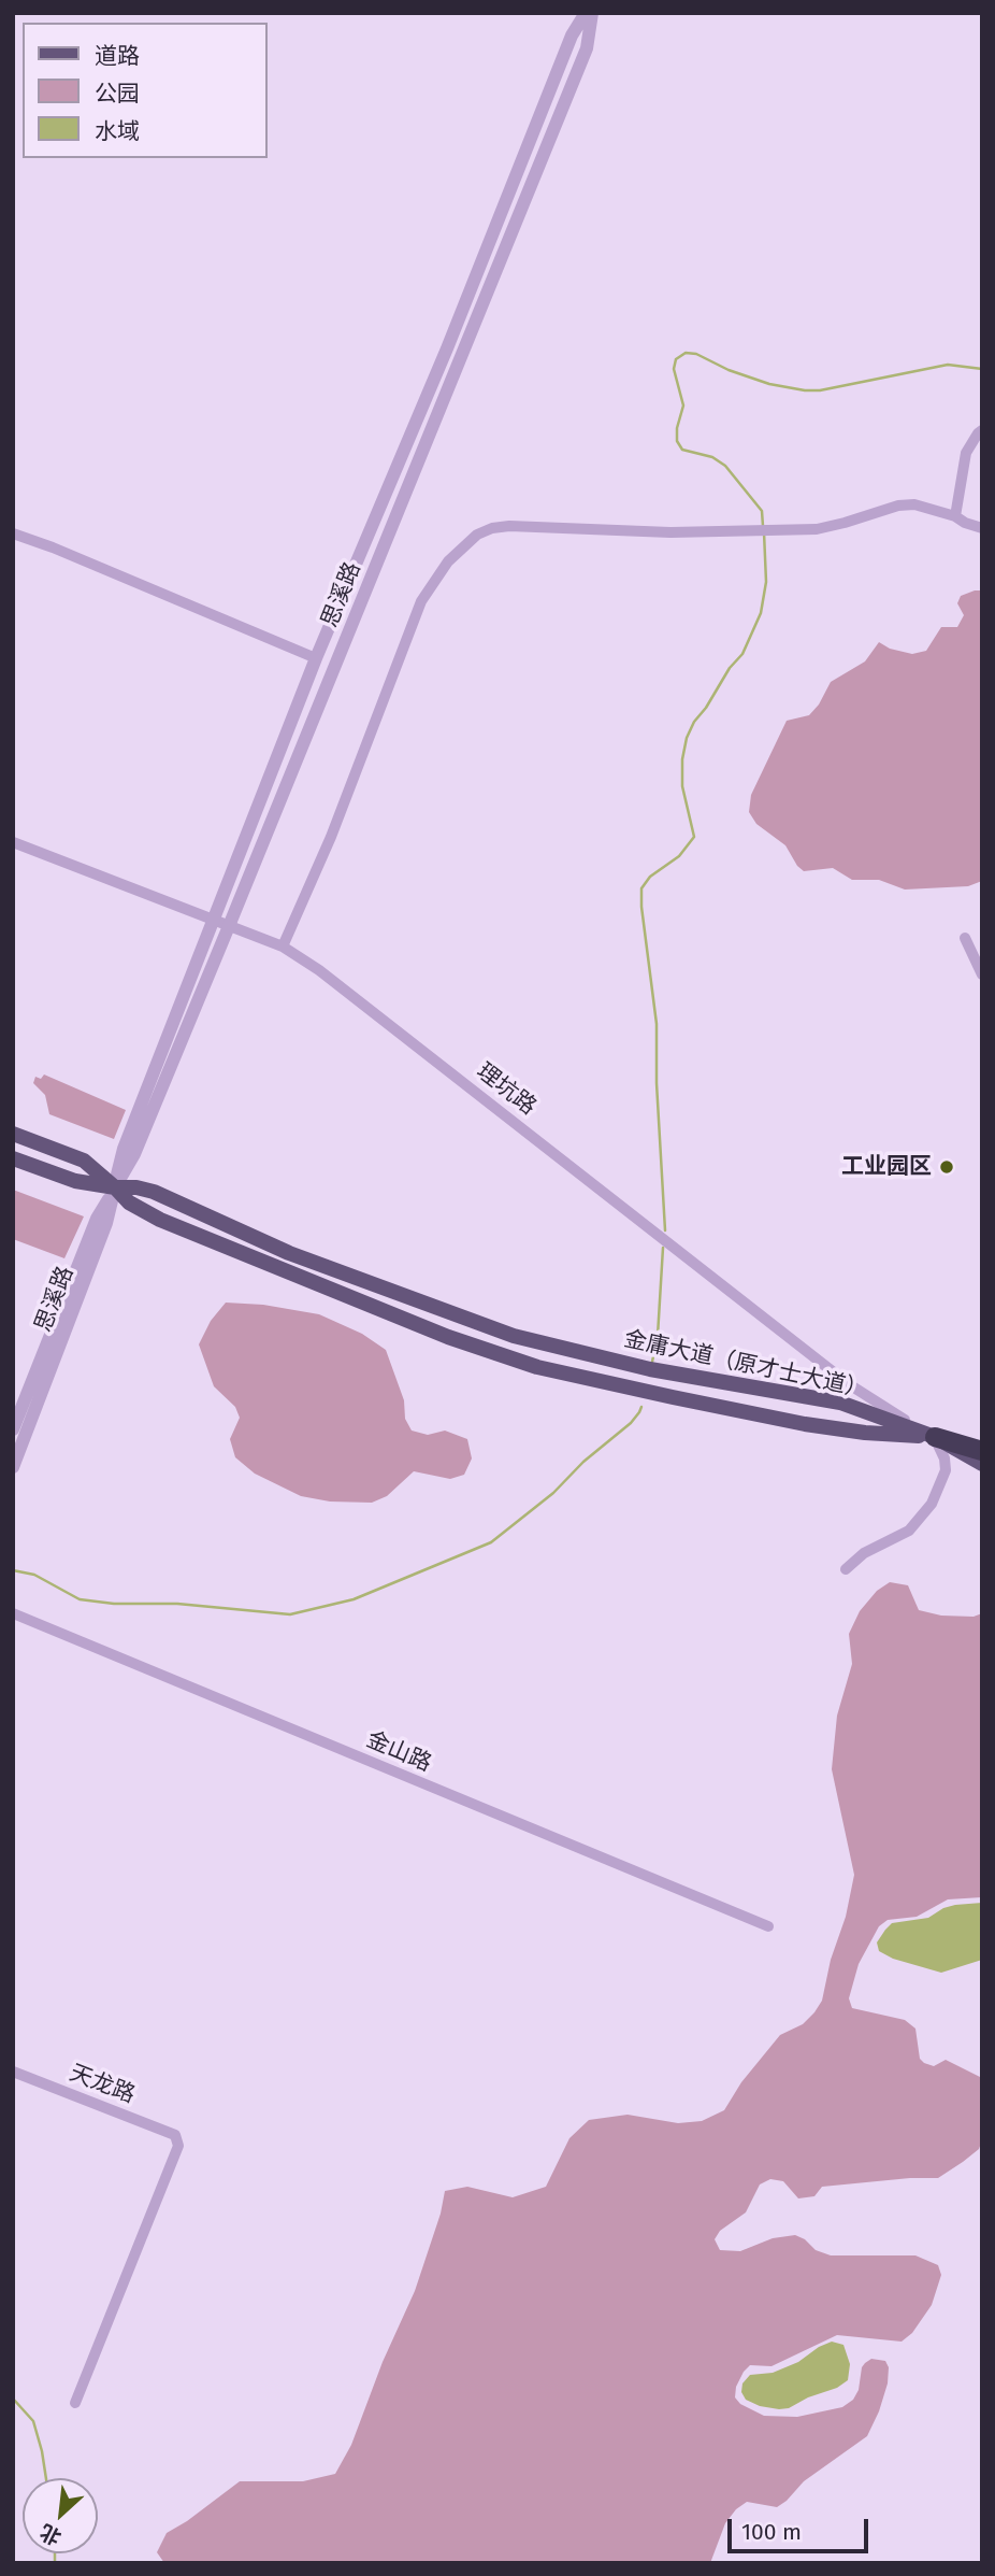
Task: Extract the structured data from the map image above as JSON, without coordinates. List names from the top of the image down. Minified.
{"streets":{"main road":["金庸大道（原才士大道）"],"street":["思溪路","理坑路","金山路","天龙路"]},"crossings":[["思溪路","理坑路"],["思溪路","金庸大道（原才士大道）"],["理坑路","金庸大道（原才士大道）"]],"places":["工业园区"],"legend":["道路","公园","水域"],"scale_bar":"100 m","north":"bottom left"}
